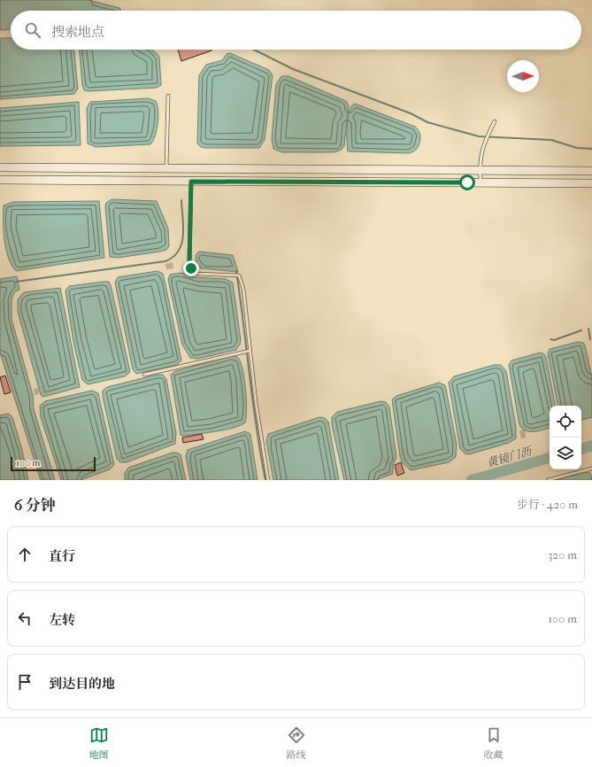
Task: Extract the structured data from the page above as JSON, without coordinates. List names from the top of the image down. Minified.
{"water":["黄镜门沥"],"scale_bar":"100 m","north":"right","page":{"search":"搜索地点","scale":"100 m","heading":["6 分钟","步行 · 420 m"],"list":[["直行","320 m"],["左转","100 m"],"到达目的地"],"nav":["地图","路线","收藏"]}}
